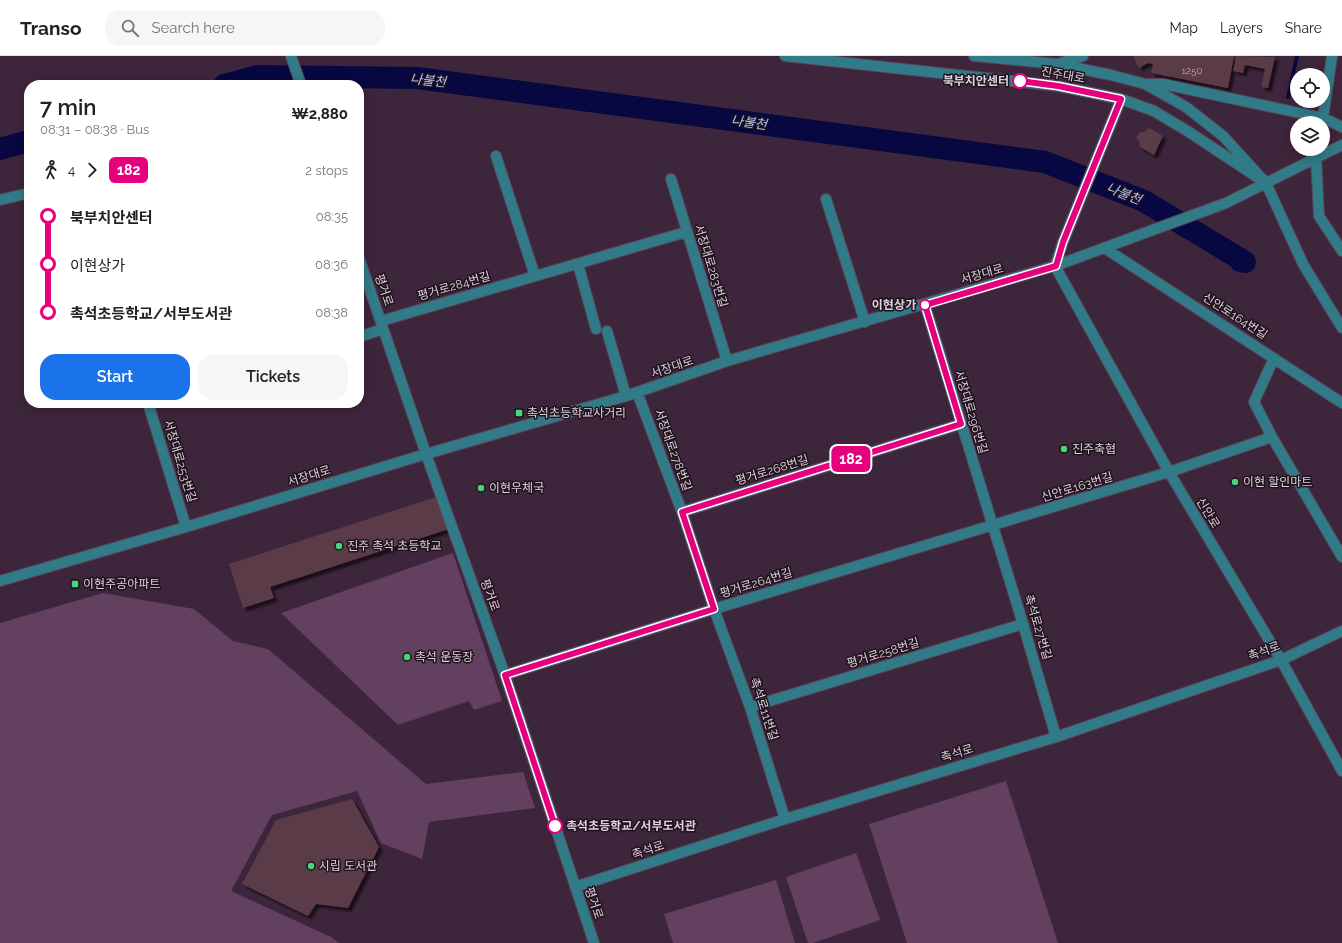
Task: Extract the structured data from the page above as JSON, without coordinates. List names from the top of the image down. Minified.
{"streets":{"street":["진주대로","서장대로283번길","서장대로","평거로284번길","평거로","신안로164번길","서장대로296번길","서장대로278번길","서장대로253번길","평거로268번길","신안로163번길","신안로","평거로264번길","촉석로27번길","촉석로","평거로258번길","촉석로11번길"]},"crossings":[["진주대로","서장대로"],["서장대로283번길","서장대로"],["서장대로283번길","평거로284번길"],["서장대로","평거로"],["서장대로","신안로164번길"],["서장대로","서장대로296번길"],["서장대로","서장대로278번길"],["서장대로","서장대로253번길"],["서장대로","신안로"],["평거로284번길","평거로"],["평거로","평거로264번길"],["평거로","촉석로"],["서장대로296번길","평거로268번길"],["서장대로296번길","신안로163번길"],["서장대로296번길","평거로264번길"],["서장대로296번길","촉석로27번길"],["서장대로278번길","평거로268번길"],["서장대로278번길","평거로264번길"],["서장대로278번길","촉석로11번길"],["신안로163번길","신안로"],["신안로163번길","평거로264번길"],["신안로163번길","촉석로27번길"],["신안로","촉석로"],["평거로264번길","촉석로27번길"],["평거로264번길","촉석로11번길"],["촉석로27번길","촉석로"],["촉석로27번길","평거로258번길"],["촉석로","촉석로11번길"],["평거로258번길","촉석로11번길"]],"water":["나불천"],"places":{"other":["북부치안센터","이현상가","진주축협","이현 할인마트","이현우체국","진주 촉석 초등학교","촉석 운동장","촉석초등학교/서부도서관","시립 도서관"],"transit":["촉석초등학교사거리","이현주공아파트"]},"lines":["bus line 182"],"house_numbers":["1250"],"page":{"header":"Transo","search":"Search here","nav":["Map","Layers","Share"],"on_map":"182","heading":["7 min","08:31 – 08:38 · Bus","₩2,880"],"legs":["4","182","2 stops"],"list":[{"name":"북부치안센터","value":"08:35"},{"name":"이현상가","value":"08:36"},{"name":"촉석초등학교/서부도서관","value":"08:38"}],"buttons":["Start","Tickets"]}}
